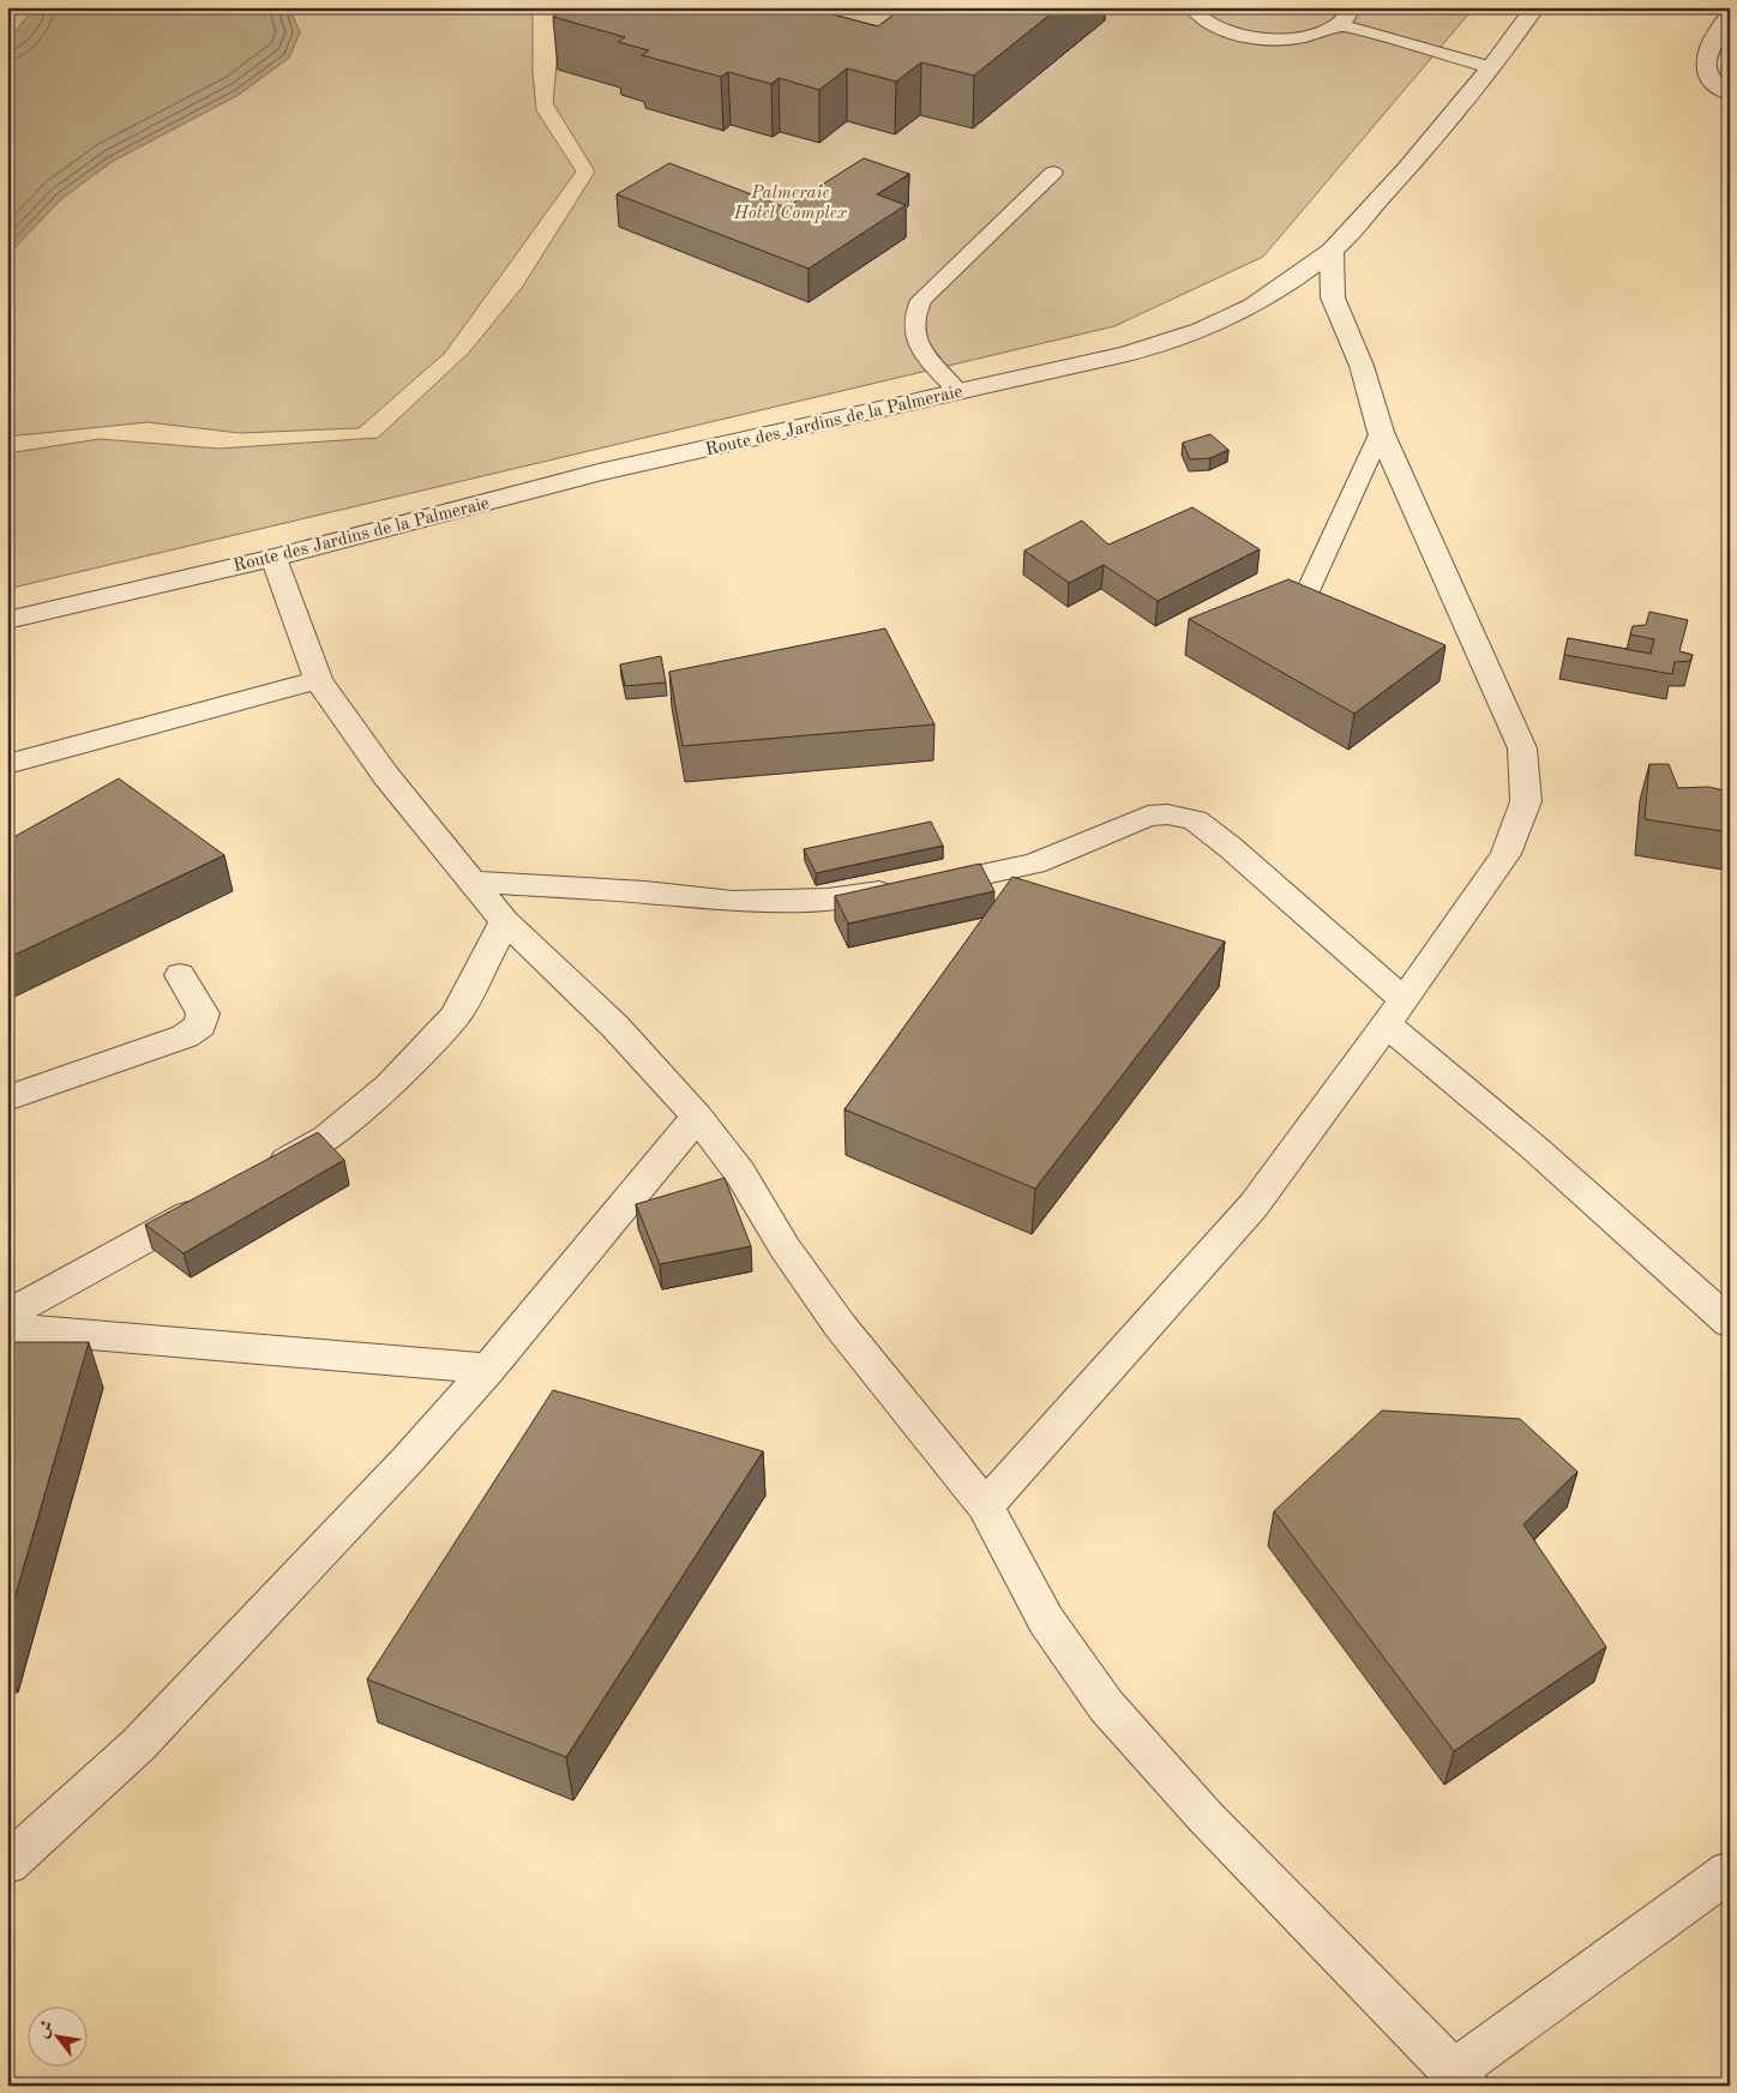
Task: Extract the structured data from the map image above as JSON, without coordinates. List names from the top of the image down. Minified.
{"streets":{"street":["Route des Jardins de la Palmeraie"]},"parks":["Palmeraie Hotel Complex"],"north":"top left"}
